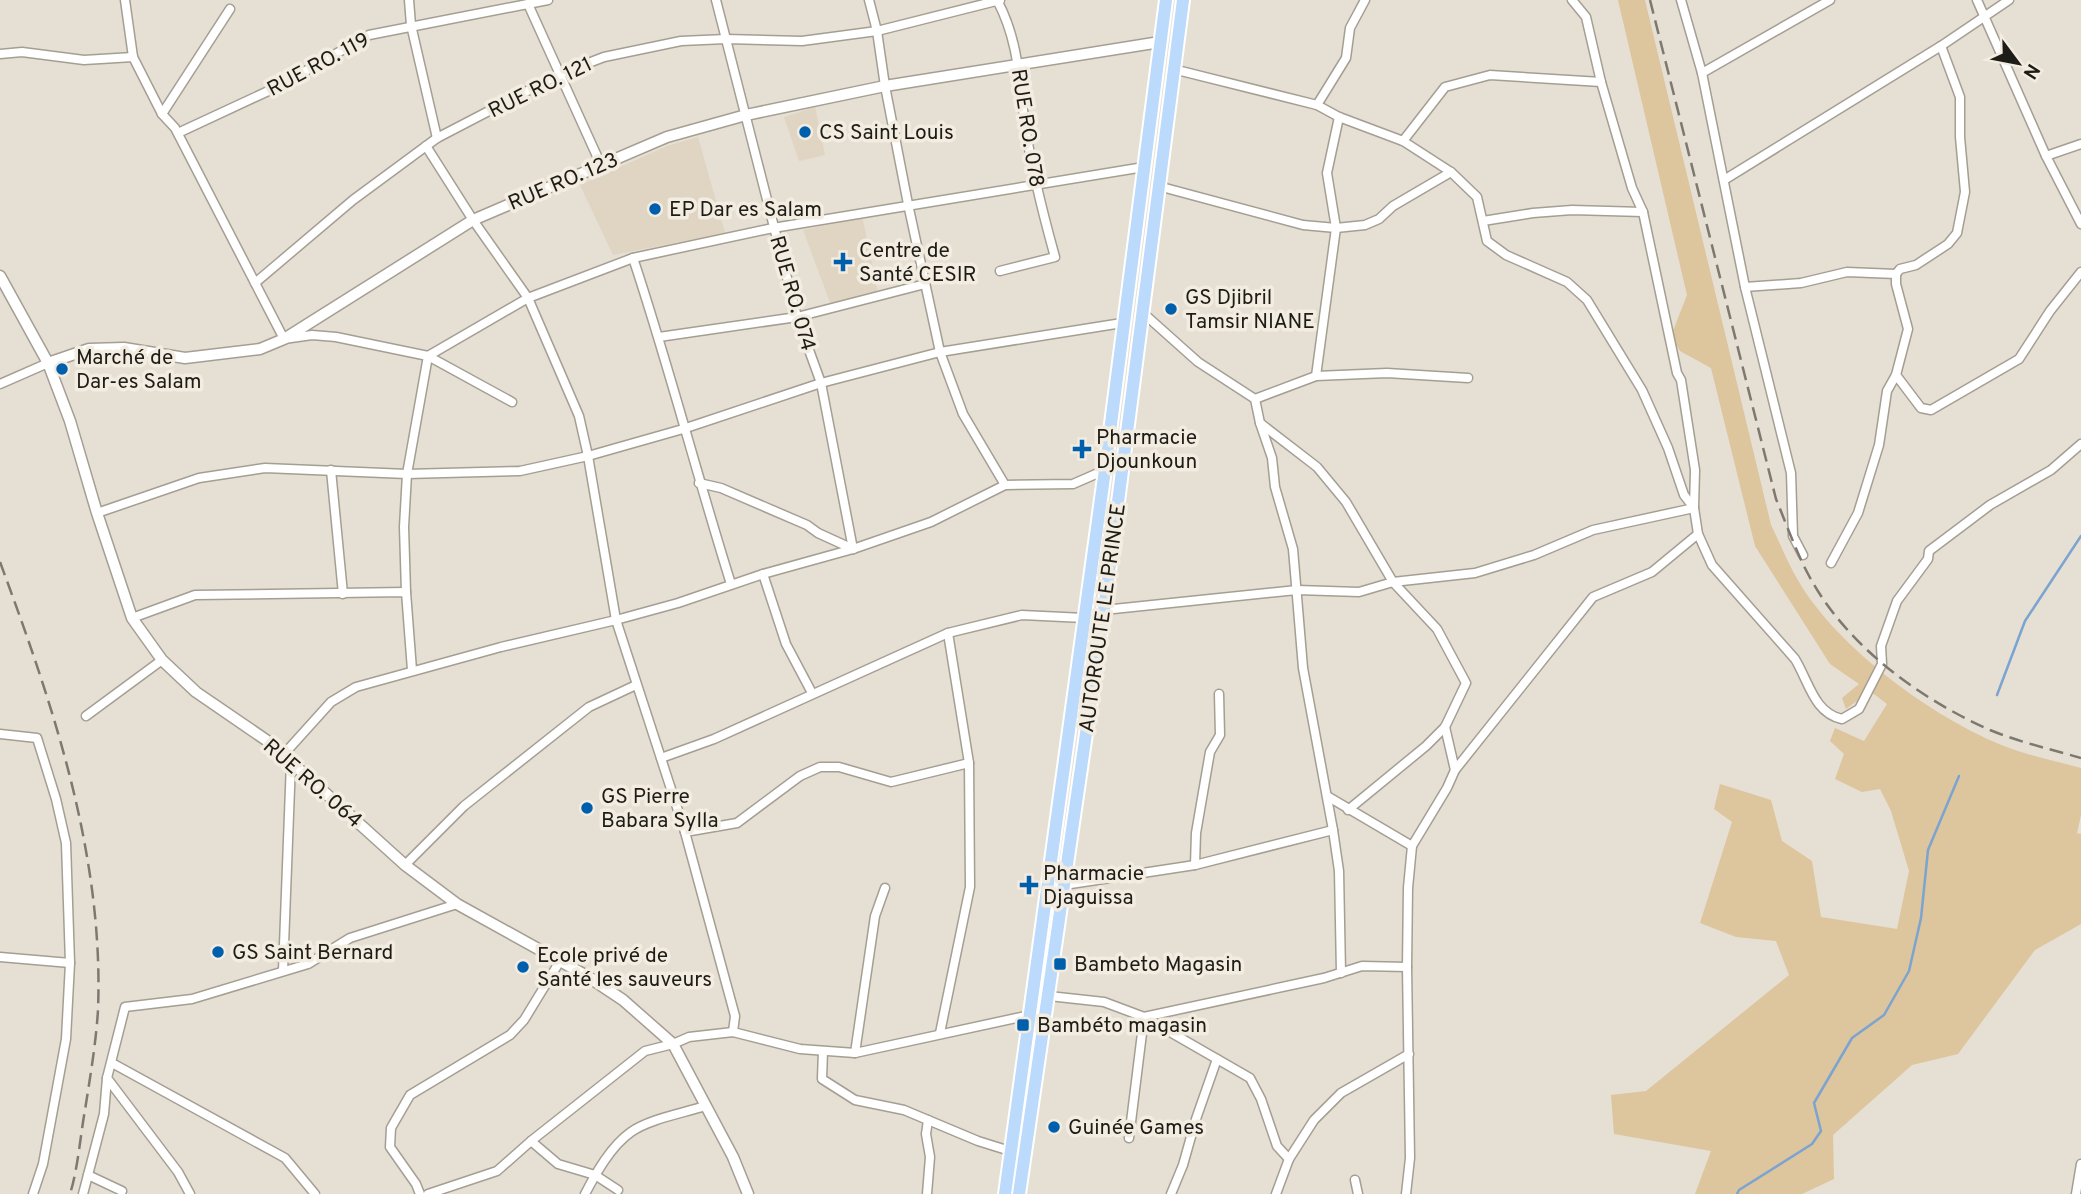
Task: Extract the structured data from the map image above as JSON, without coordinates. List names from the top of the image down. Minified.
{"streets":{"main road":["AUTOROUTE LE PRINCE"],"street":["RUE RO. 119","RUE RO. 121","RUE RO. 078","RUE RO. 123","RUE RO. 074","RUE RO. 064"]},"crossings":[["RUE RO. 121","RUE RO. 078"],["RUE RO. 121","RUE RO. 074"],["RUE RO. 078","RUE RO. 123"],["RUE RO. 123","RUE RO. 074"],["RUE RO. 123","AUTOROUTE LE PRINCE"],["RUE RO. 123","RUE RO. 064"]],"places":{"other":["CS Saint Louis","EP Dar es Salam","GS Djibril Tamsir NIANE","Marché de Dar-es Salam","GS Pierre Babara Sylla","GS Saint Bernard","Ecole privé de Santé les sauveurs","Guinée Games"],"health":["Centre de Santé CESIR","Pharmacie Djounkoun","Pharmacie Djaguissa"],"transit":["Bambeto Magasin","Bambéto magasin"]},"north":"bottom right"}
